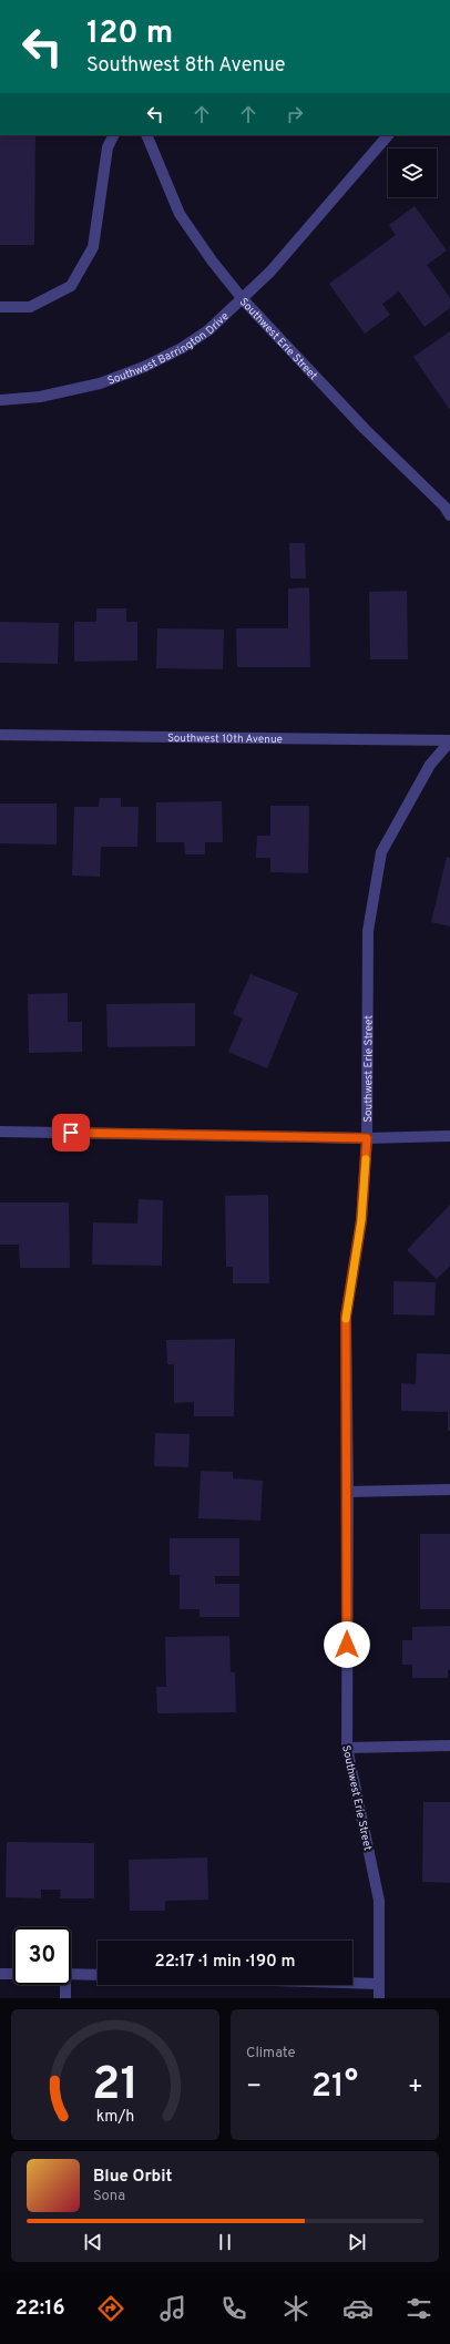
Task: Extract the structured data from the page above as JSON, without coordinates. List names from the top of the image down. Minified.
{"streets":{"street":["Southwest Erie Street","Southwest Barrington Drive","Southwest 10th Avenue"]},"crossings":[["Southwest Erie Street","Southwest Barrington Drive"],["Southwest Erie Street","Southwest 10th Avenue"]],"page":{"turn":["120 m","Southwest 8th Avenue"],"limit":"30","trip":"22:17 · 1 min · 190 m","tile":"Climate","heat":["−","21°","+"],"song":["Blue Orbit","Sona"],"tabs":"22:16","gauge":["21","km/h"]}}
